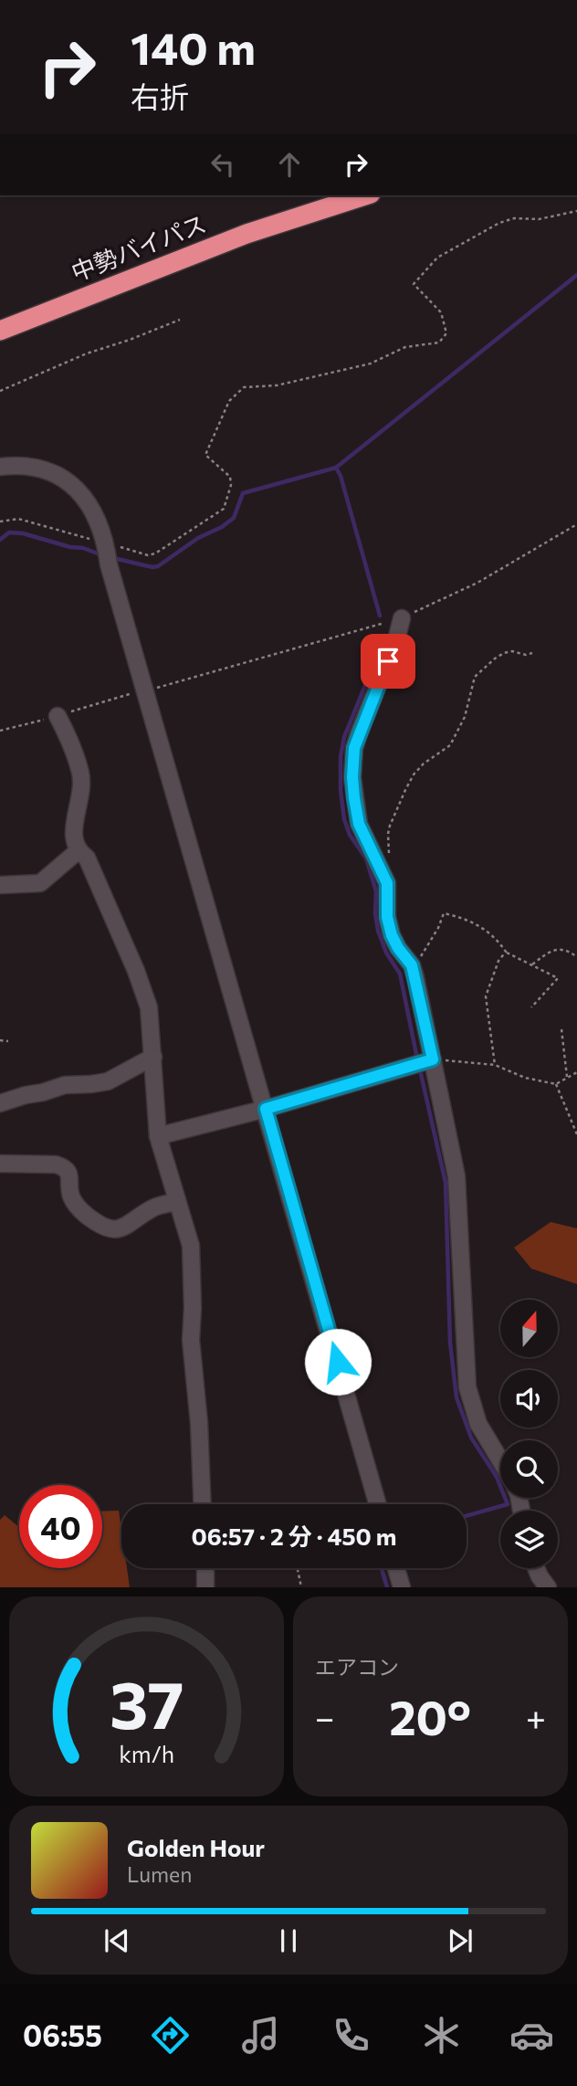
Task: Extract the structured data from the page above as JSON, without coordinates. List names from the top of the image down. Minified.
{"streets":{"highway":["中勢バイパス"]},"north":"top","page":{"turn":["140 m","右折"],"limit":"40","trip":"06:57 · 2 分 · 450 m","tile":"エアコン","heat":["−","20°","+"],"song":["Golden Hour","Lumen"],"tabs":"06:55","gauge":["37","km/h"]}}
